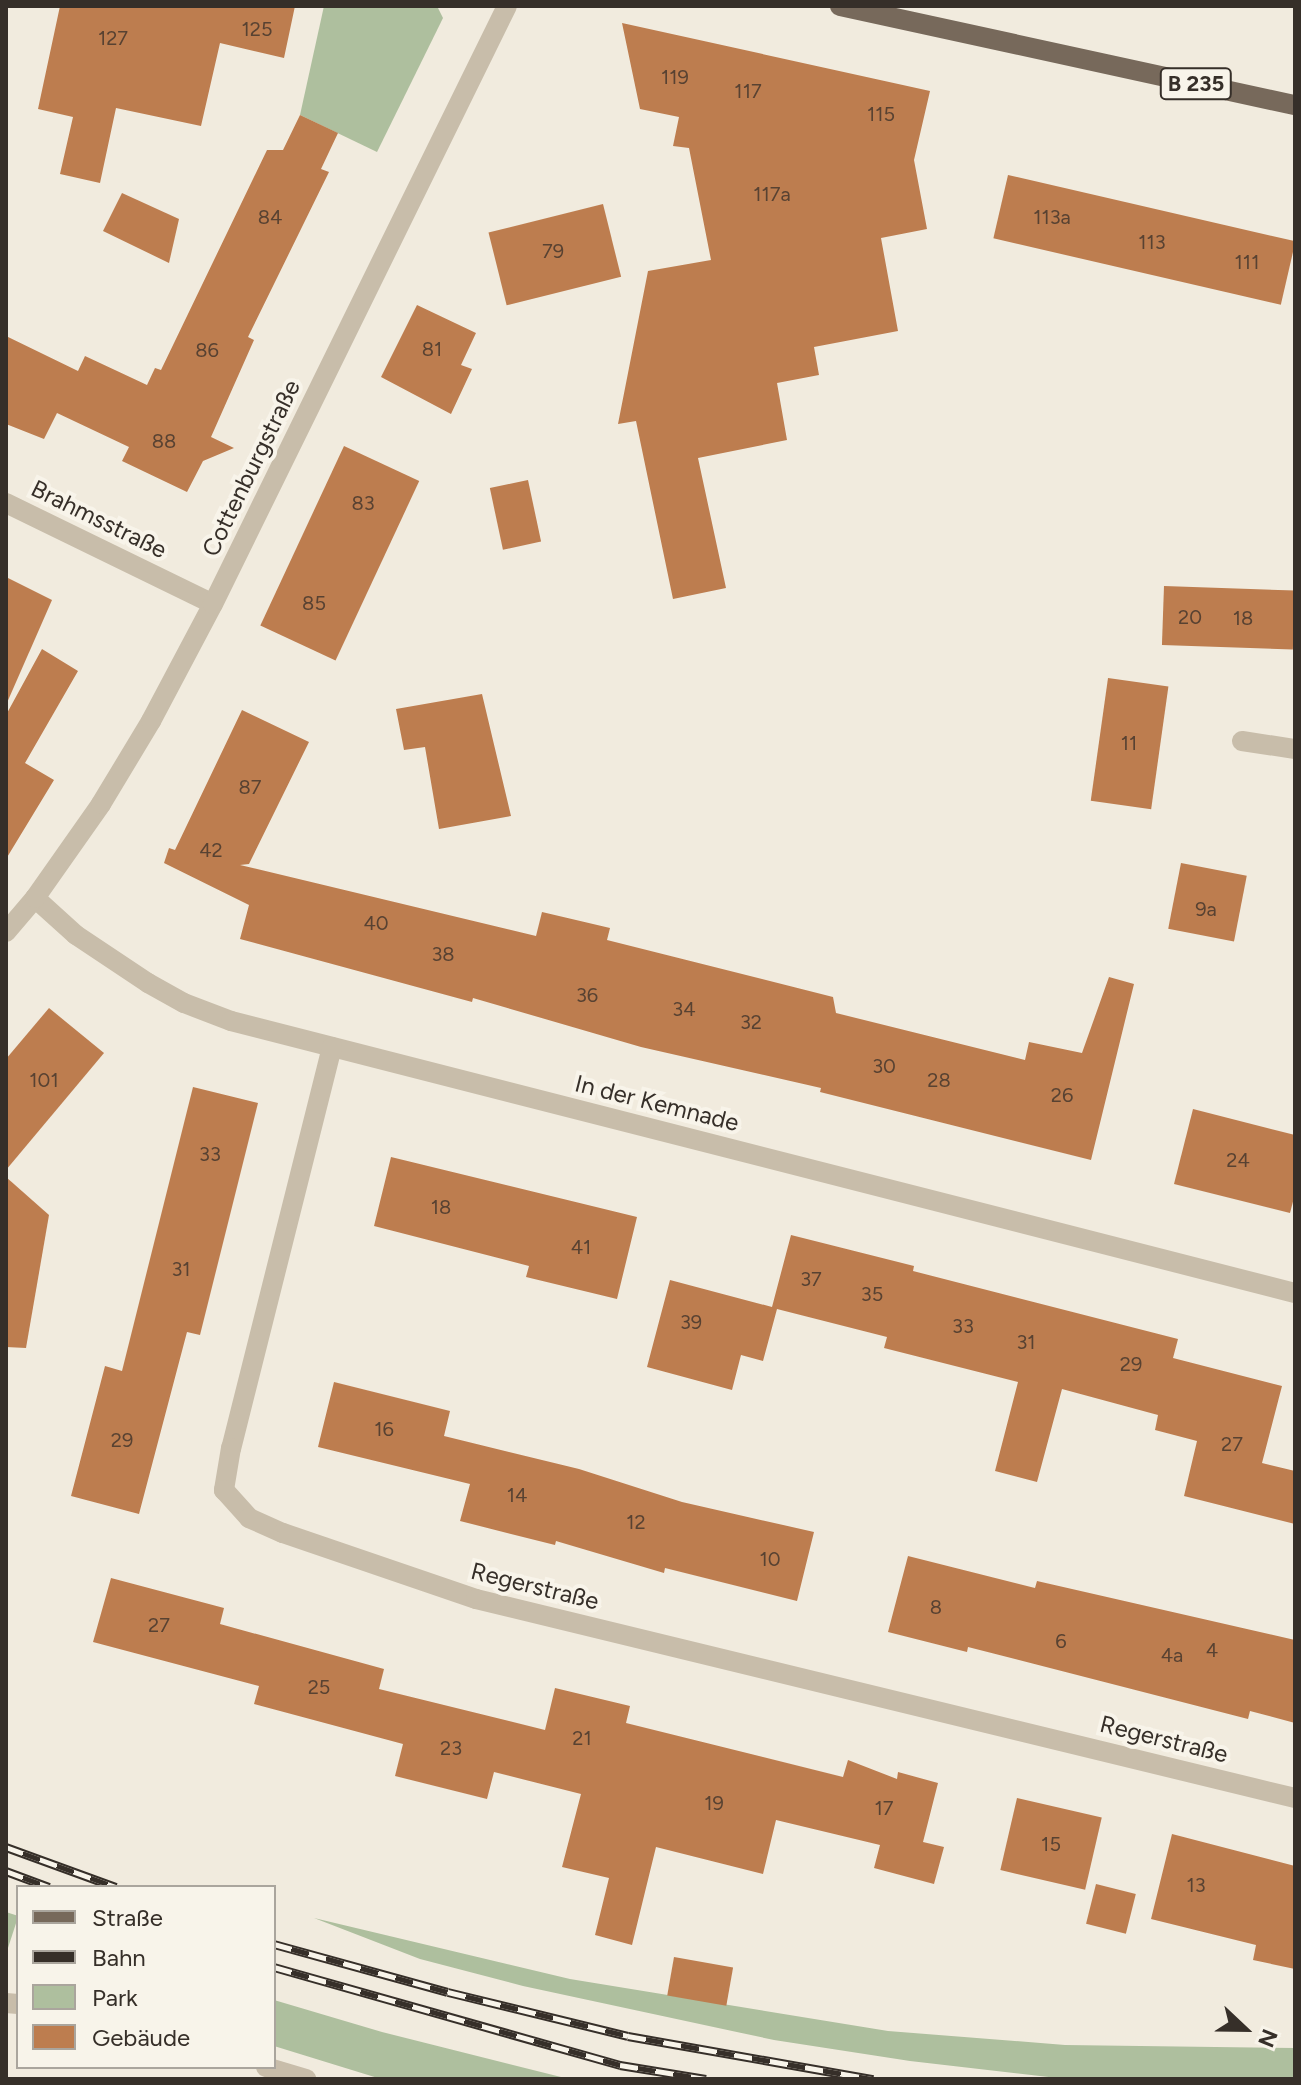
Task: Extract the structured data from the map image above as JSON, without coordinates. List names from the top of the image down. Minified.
{"streets":{"main road":["B 235"],"street":["Cottenburgstraße","Brahmsstraße","In der Kemnade","Regerstraße"]},"crossings":[["Cottenburgstraße","Brahmsstraße"],["Cottenburgstraße","In der Kemnade"],["In der Kemnade","Regerstraße"]],"house_numbers":["125","127","119","117","115","117a","84","113a","113","79","111","81","86","88","83","85","20","18","11","87","42","9a","40","38","36","34","32","30","101","28","26","33","24","18","41","31","37","35","39","33","31","29","16","29","27","14","12","10","8","27","6","4","4a","25","21","23","19","17","15","13"],"legend":["Straße","Bahn","Park","Gebäude"],"north":"right"}
